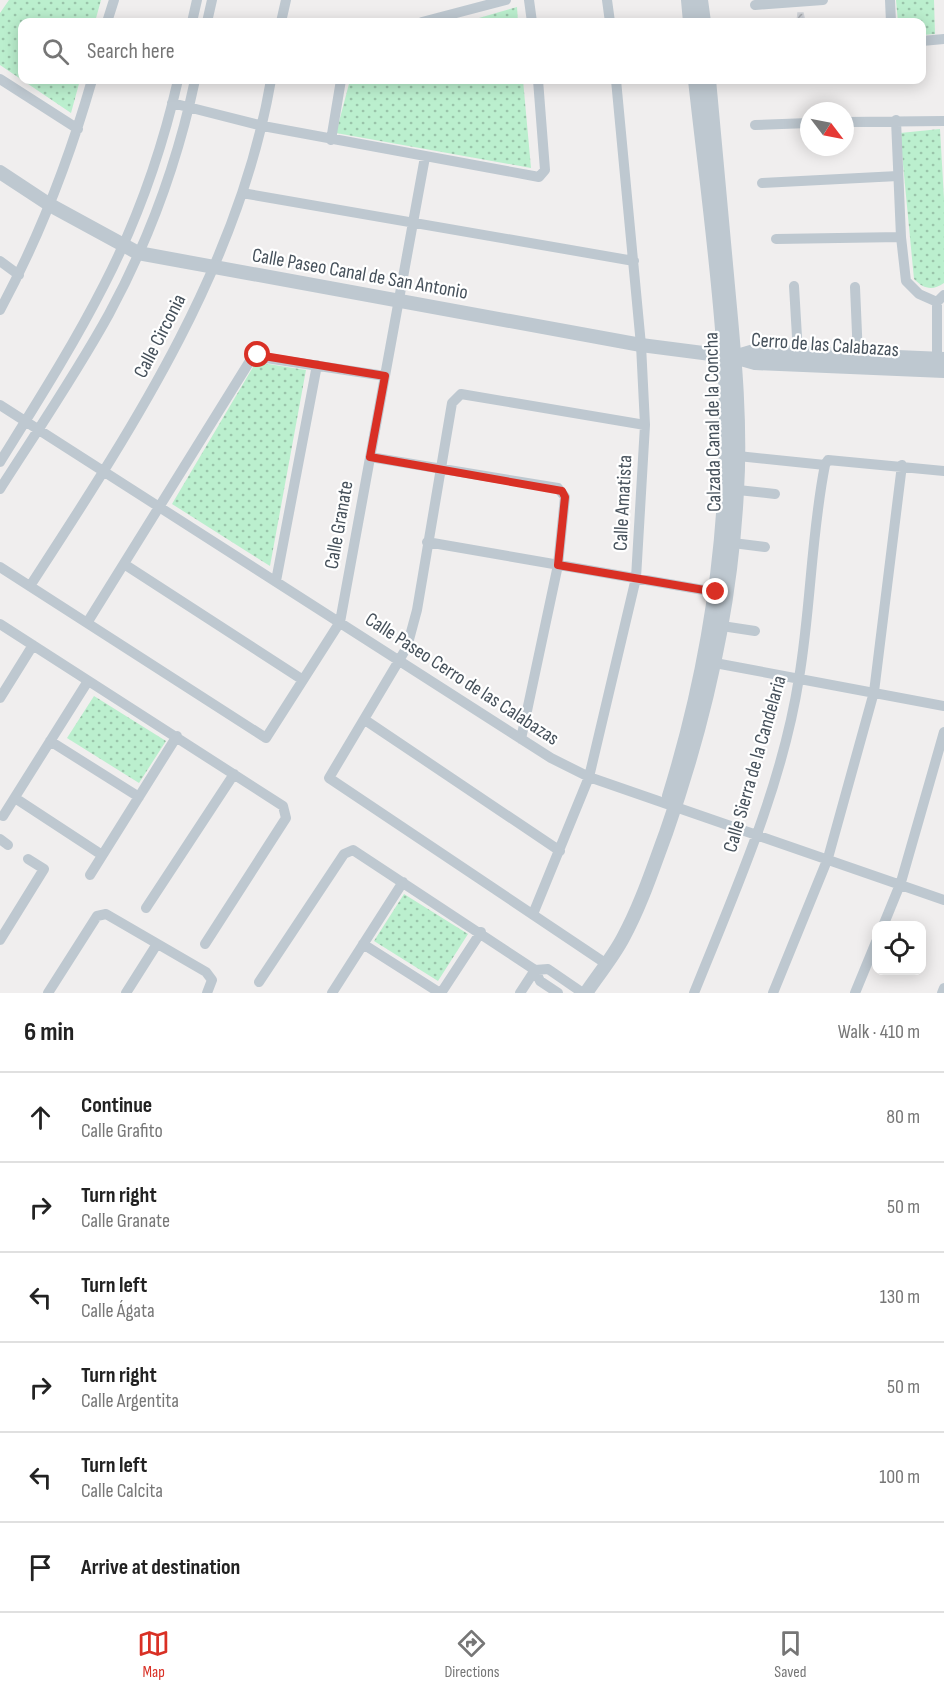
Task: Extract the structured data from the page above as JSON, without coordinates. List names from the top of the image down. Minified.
{"streets":{"street":["Calle Paseo Canal de San Antonio","Calle Circonia","Cerro de las Calabazas","Calzada Canal de la Concha","Calle Amatista","Calle Granate","Calle Paseo Cerro de las Calabazas","Calle Sierra de la Candelaria"]},"crossings":[["Calle Paseo Canal de San Antonio","Calle Circonia"],["Calle Paseo Canal de San Antonio","Cerro de las Calabazas"],["Calle Paseo Canal de San Antonio","Calzada Canal de la Concha"],["Calle Paseo Canal de San Antonio","Calle Amatista"],["Calle Paseo Canal de San Antonio","Calle Granate"],["Calle Circonia","Calle Paseo Cerro de las Calabazas"],["Cerro de las Calabazas","Calzada Canal de la Concha"],["Calzada Canal de la Concha","Calle Paseo Cerro de las Calabazas"],["Calle Amatista","Calle Paseo Cerro de las Calabazas"],["Calle Granate","Calle Paseo Cerro de las Calabazas"],["Calle Paseo Cerro de las Calabazas","Calle Sierra de la Candelaria"]],"north":"bottom right","page":{"search":"Search here","heading":["6 min","Walk · 410 m"],"list":[["Continue","Calle Grafito","80 m"],["Turn right","Calle Granate","50 m"],["Turn left","Calle Ágata","130 m"],["Turn right","Calle Argentita","50 m"],["Turn left","Calle Calcita","100 m"],"Arrive at destination"],"nav":["Map","Directions","Saved"]}}
